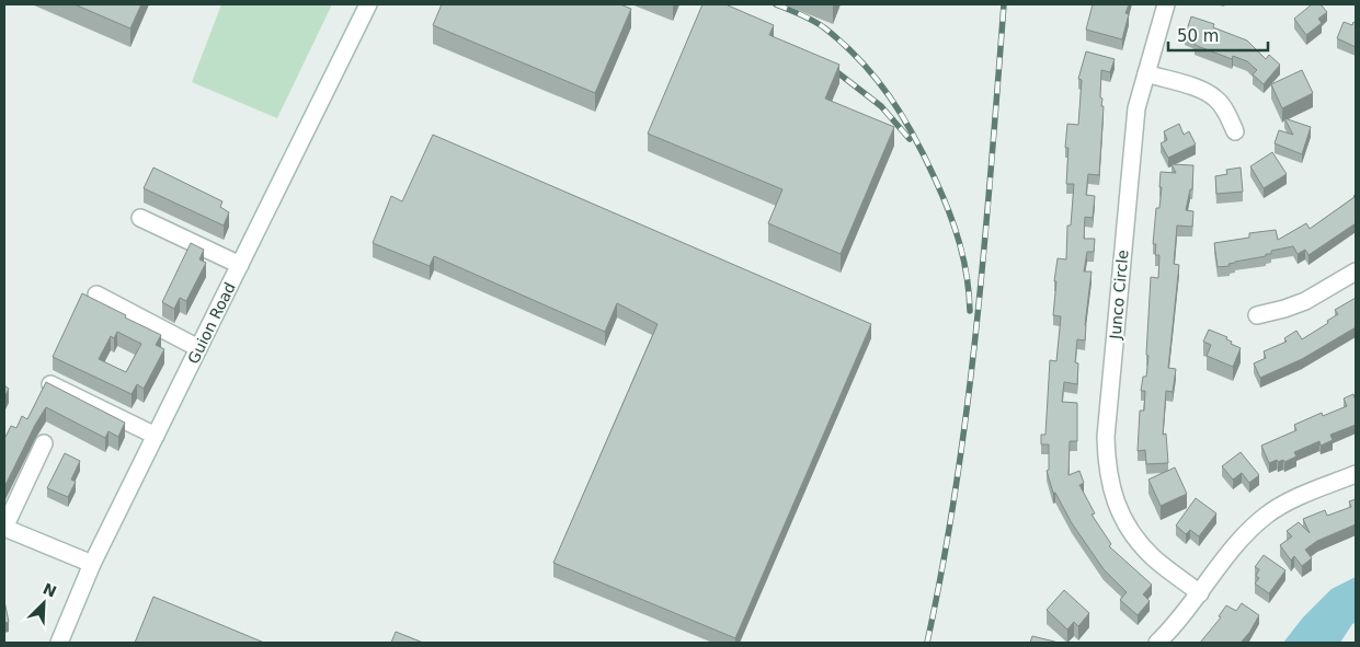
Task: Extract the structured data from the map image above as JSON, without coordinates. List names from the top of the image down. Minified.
{"streets":{"street":["Junco Circle","Guion Road"]},"scale_bar":"50 m","north":"top right"}
